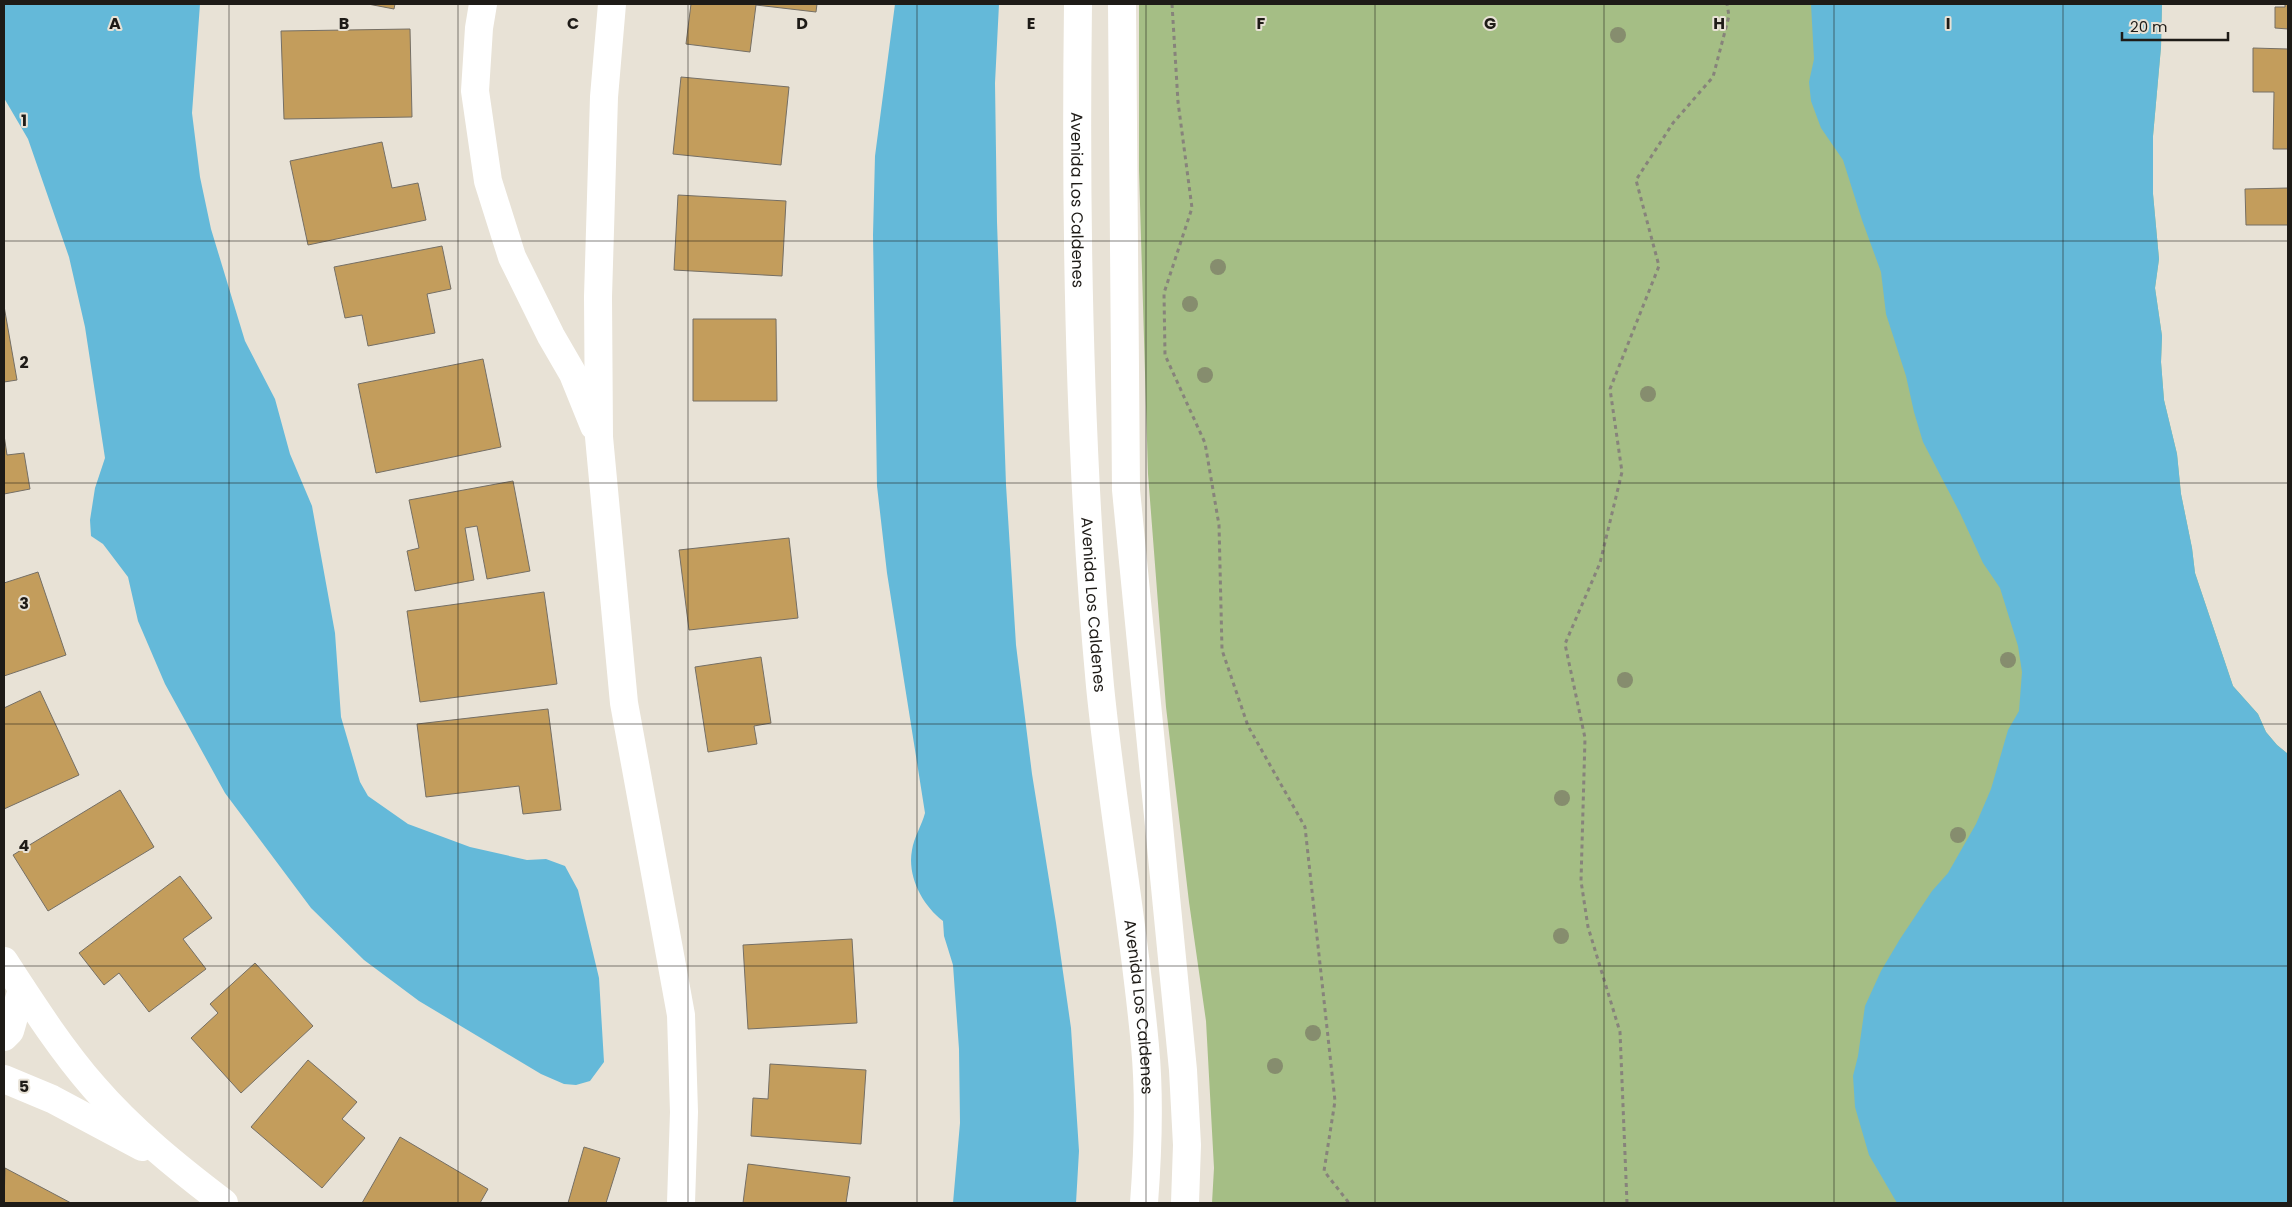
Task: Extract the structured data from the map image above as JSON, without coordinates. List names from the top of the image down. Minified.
{"streets":{"street":["Avenida Los Caldenes"]},"scale_bar":"20 m","grid":{"columns":["A","B","C","D","E","F","G","H","I"],"rows":["1","2","3","4","5"]}}
